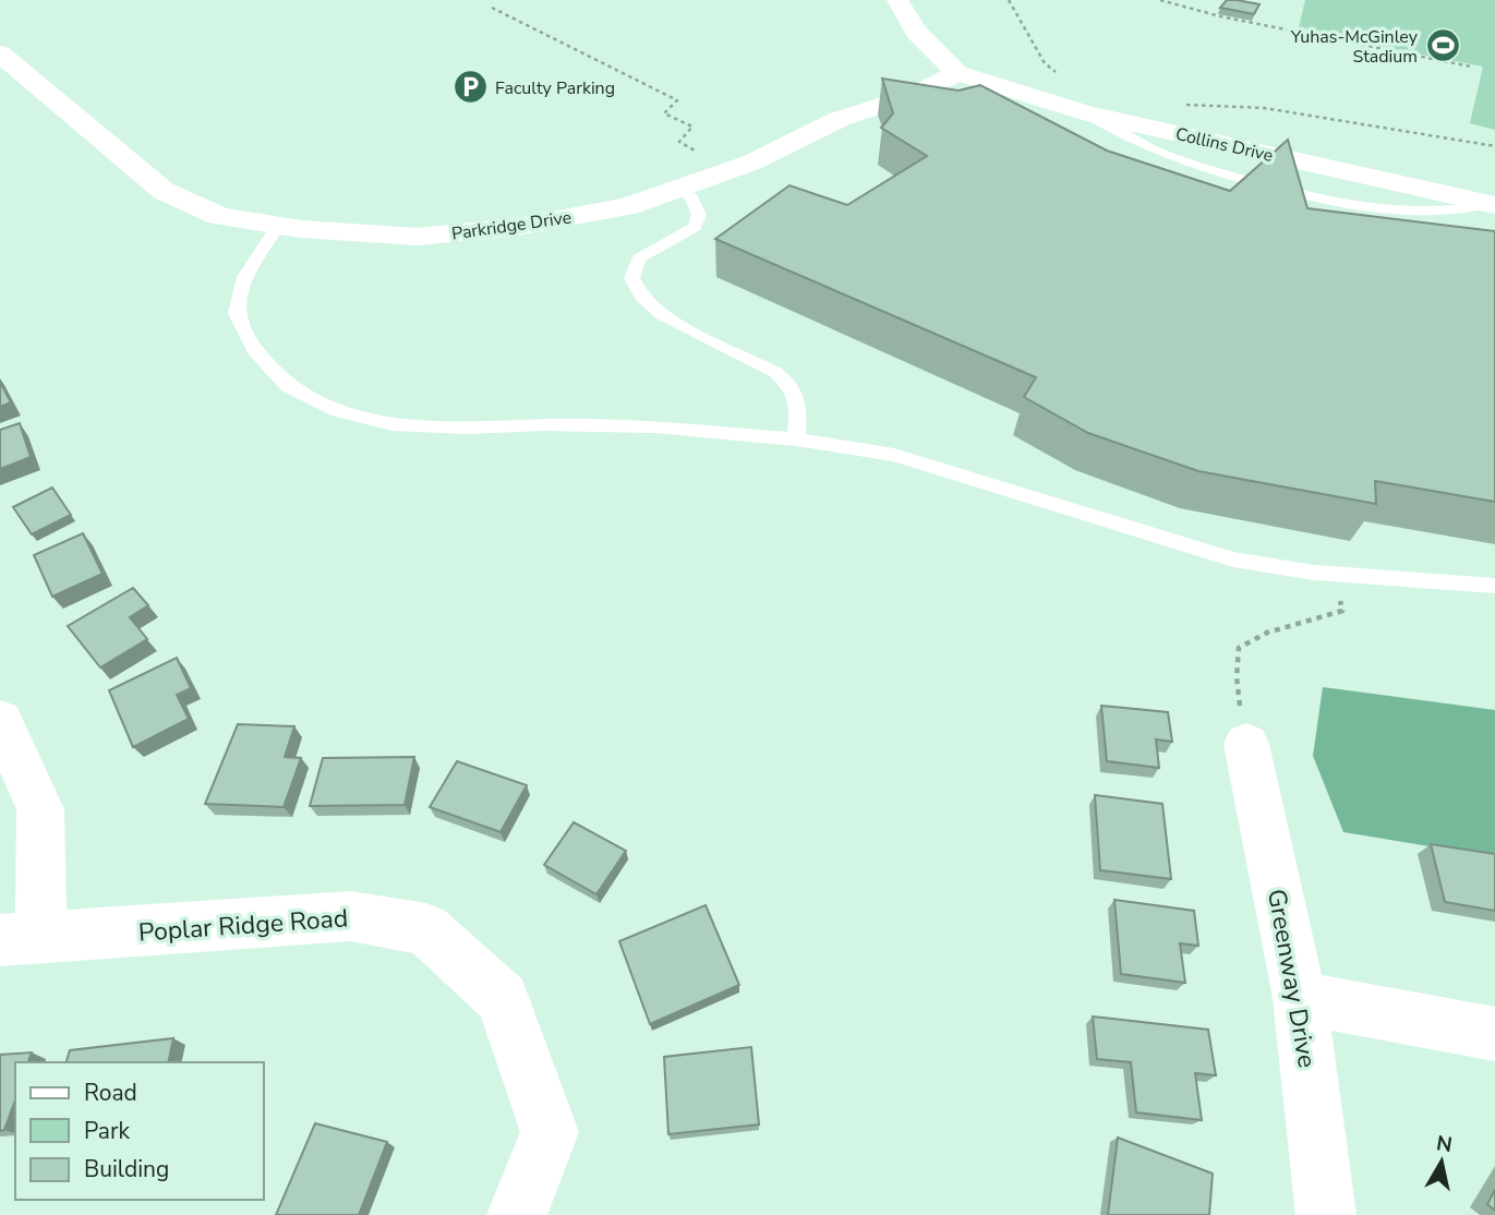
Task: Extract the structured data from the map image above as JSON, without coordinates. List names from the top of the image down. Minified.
{"streets":{"street":["Collins Drive","Parkridge Drive","Poplar Ridge Road","Greenway Drive"]},"crossings":[["Collins Drive","Parkridge Drive"]],"places":{"sports":["Yuhas-McGinley Stadium"],"parking":["Faculty Parking"]},"legend":["Road","Park","Building"],"north":"top"}
